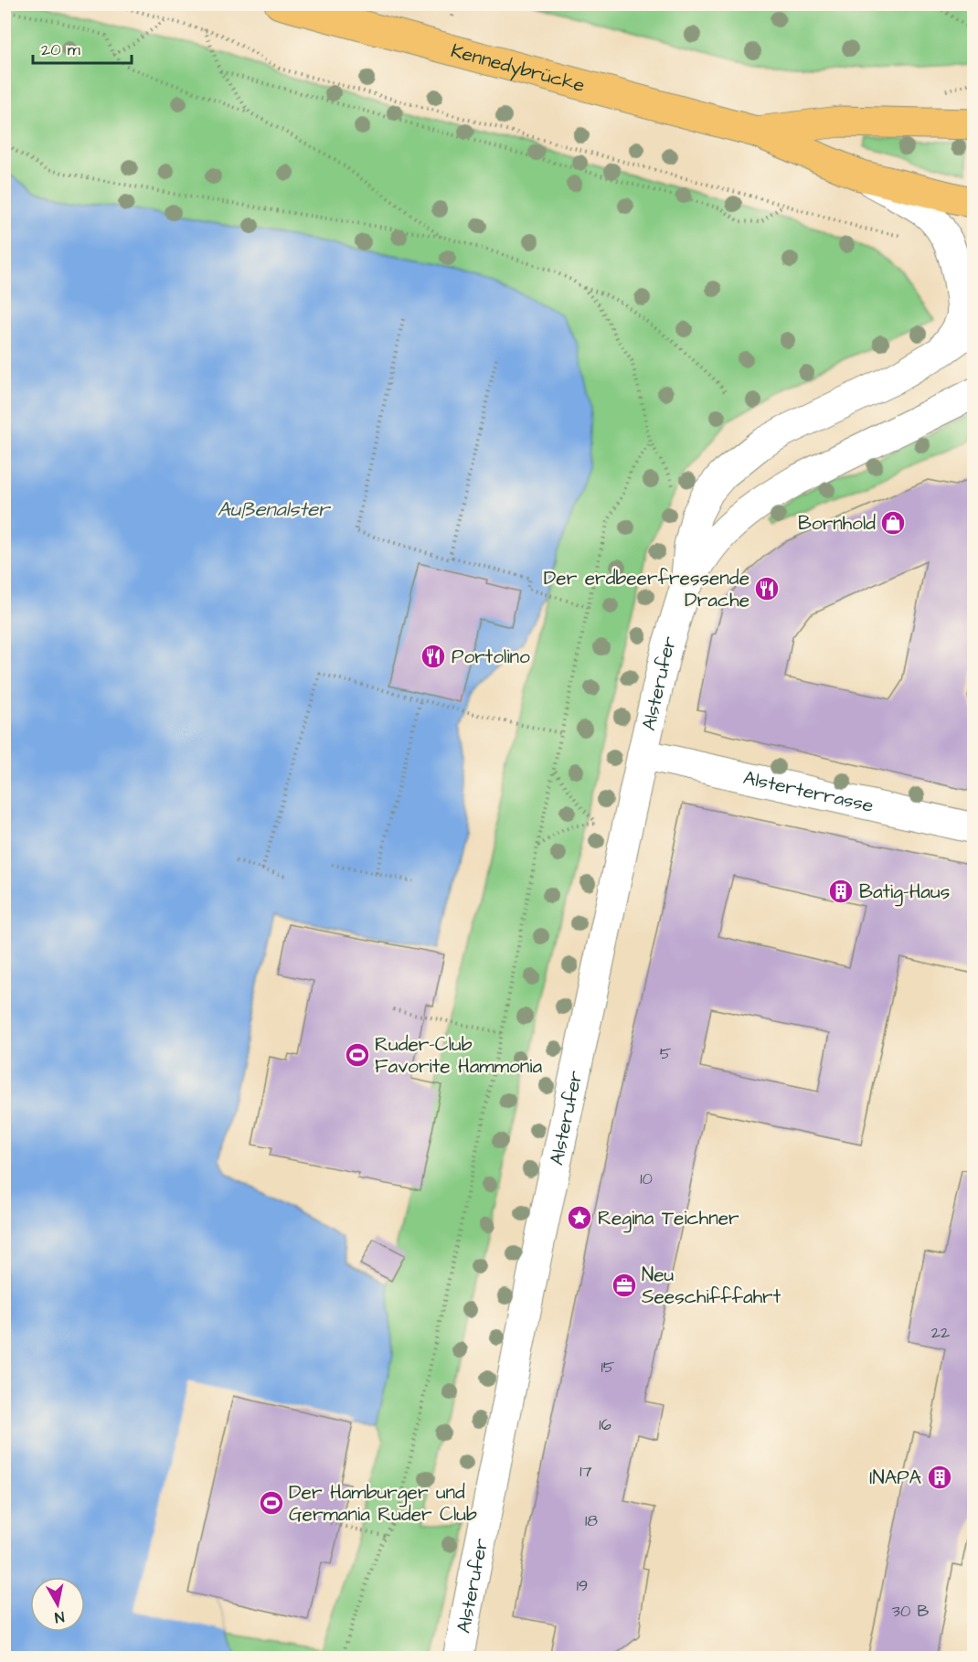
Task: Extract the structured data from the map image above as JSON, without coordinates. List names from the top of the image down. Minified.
{"streets":{"main road":["Kennedybrücke"],"street":["Alsterufer","Alsterterrasse"]},"crossings":[["Kennedybrücke","Alsterufer"],["Alsterufer","Alsterterrasse"]],"water":["Außenalster"],"places":{"shop":["Bornhold"],"restaurant":["Der erdbeerfressende Drache","Portolino"],"building":["Batig-Haus","INAPA"],"sports":["Ruder-Club Favorite Hammonia","Der Hamburger und Germania Ruder Club"],"place":["Regina Teichner"],"office":["Neu Seeschifffahrt"]},"house_numbers":["5","10","22","15","16","17","18","19","30 B"],"scale_bar":"20 m","north":"bottom"}
